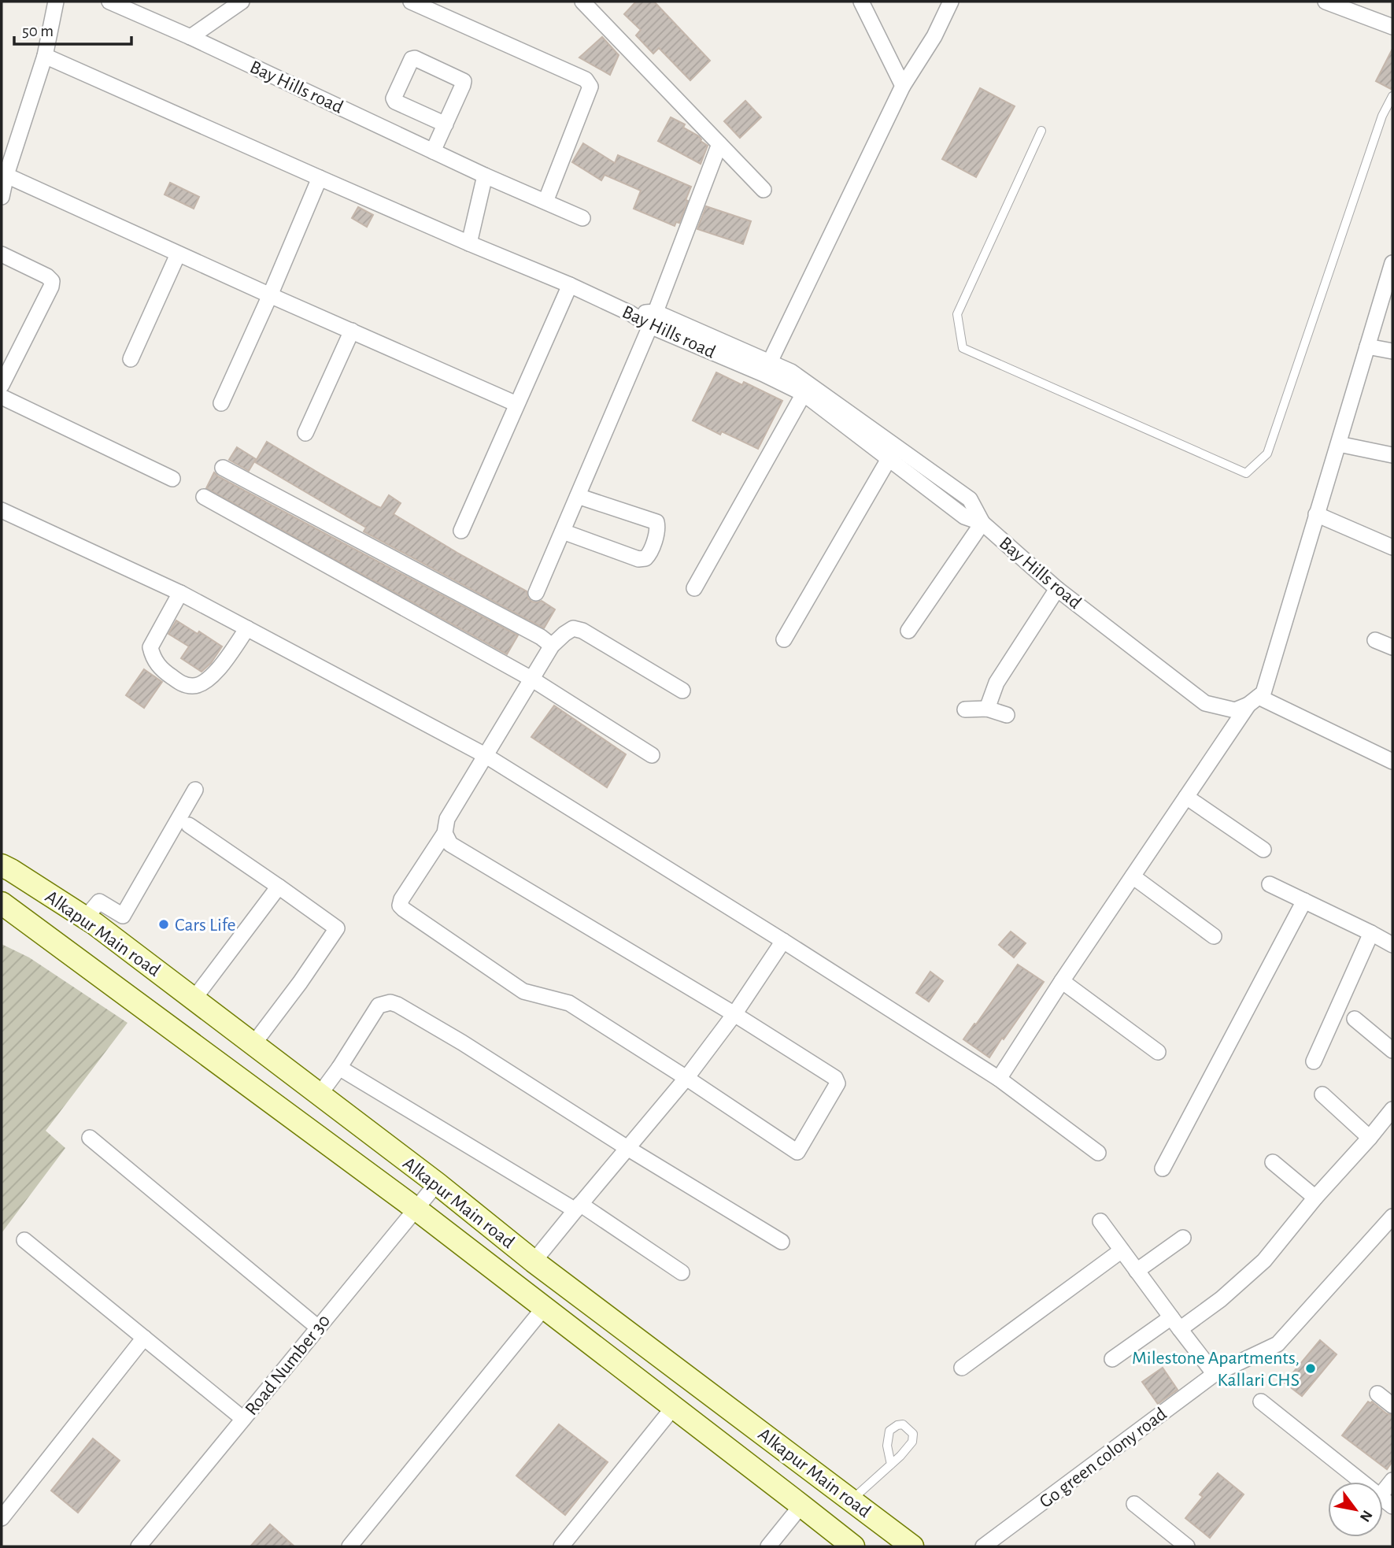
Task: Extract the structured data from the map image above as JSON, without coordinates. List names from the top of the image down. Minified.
{"streets":{"street":["Bay Hills road","Alkapur Main road","Road Number 30","Go green colony road"]},"crossings":[["Alkapur Main road","Road Number 30"]],"places":["Cars Life","Milestone Apartments, Kallari CHS"],"scale_bar":"50 m","north":"bottom right"}
